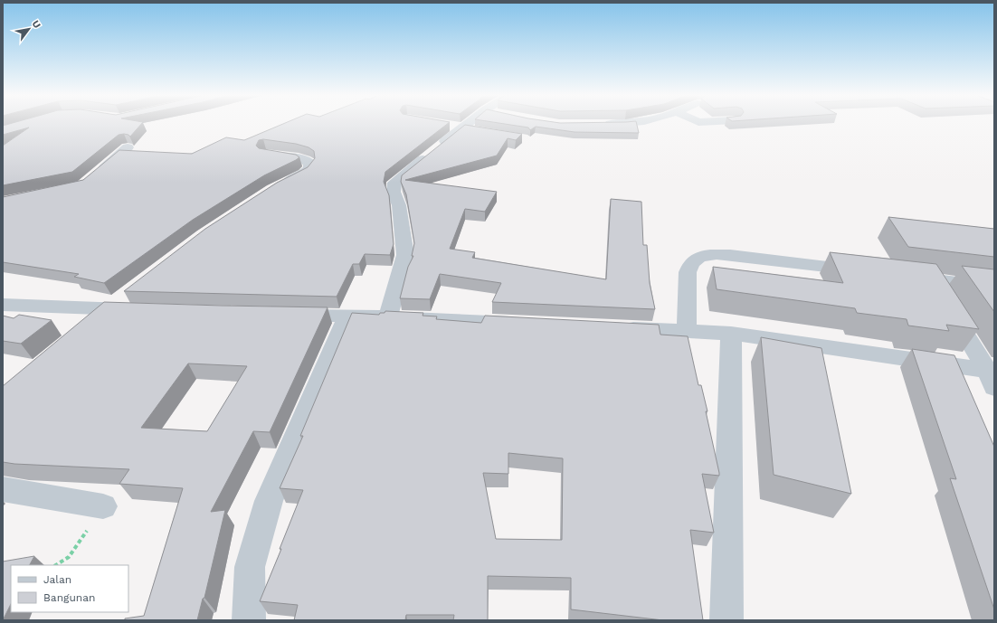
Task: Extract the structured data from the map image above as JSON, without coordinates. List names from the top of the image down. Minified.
{"legend":["Jalan","Bangunan"],"north":"top right"}
